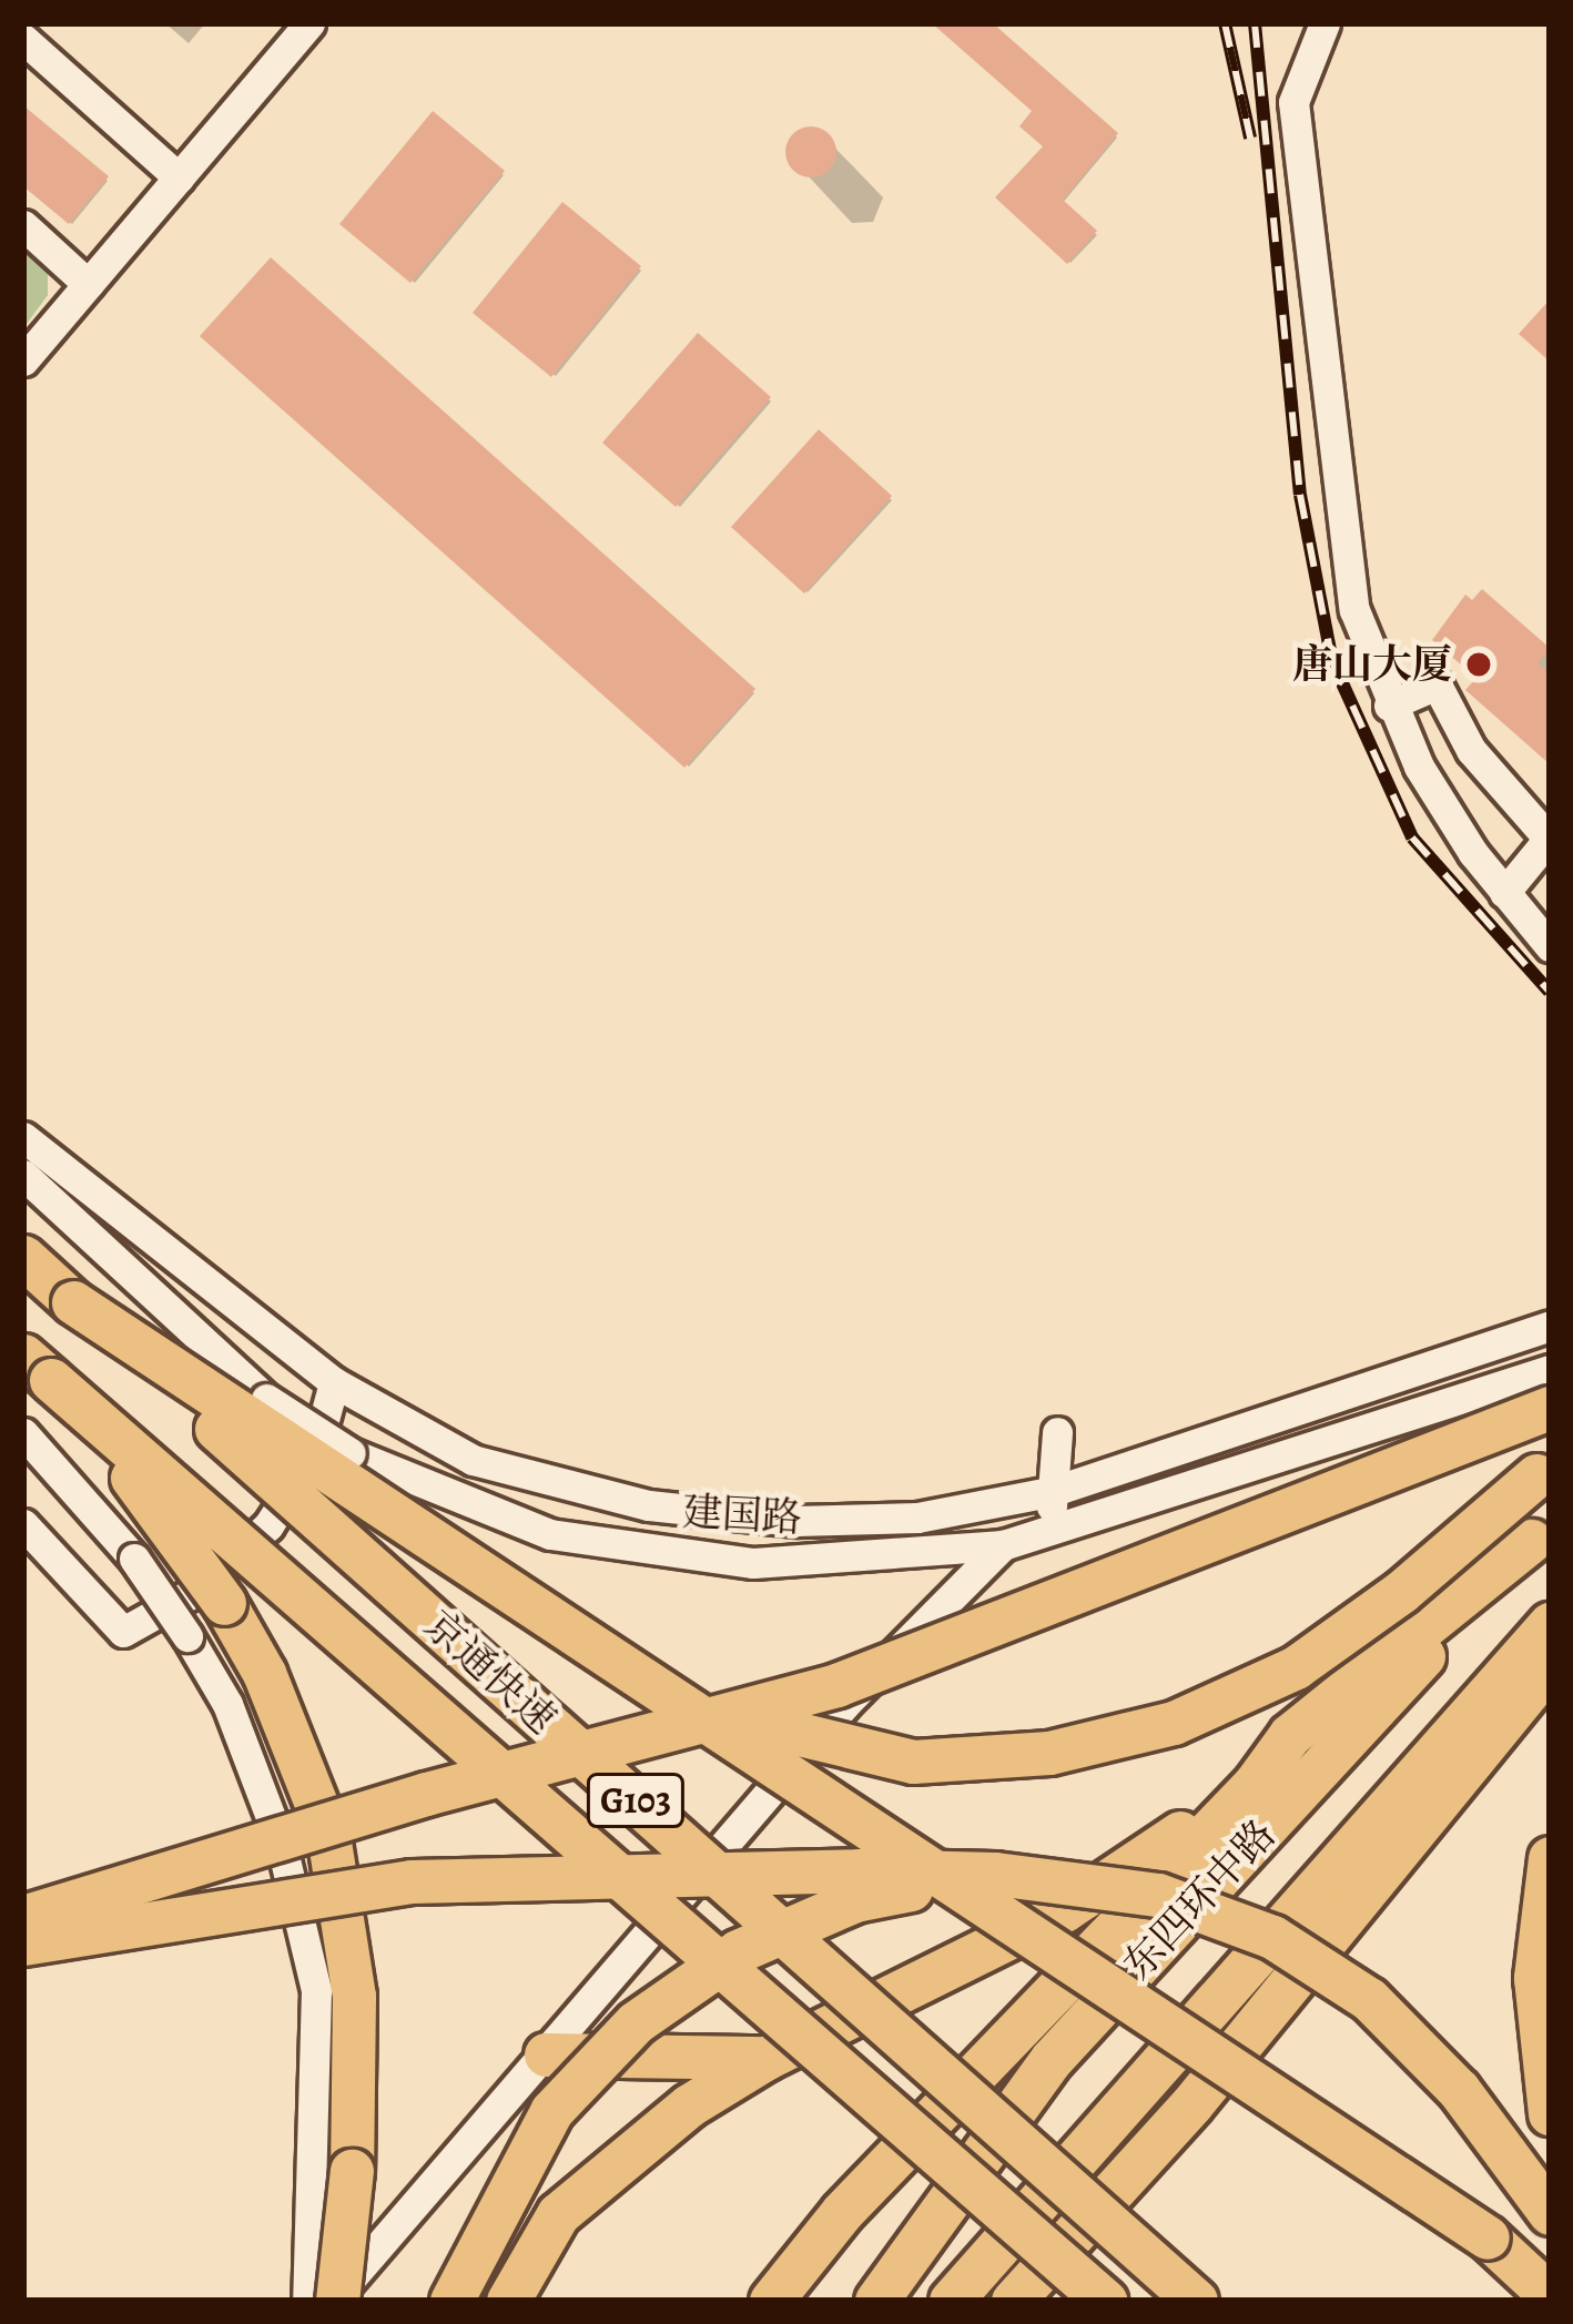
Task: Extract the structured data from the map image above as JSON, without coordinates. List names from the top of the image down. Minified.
{"streets":{"highway":["京通快速","G103","东四环中路"],"street":["建国路"]},"places":["唐山大厦"]}
